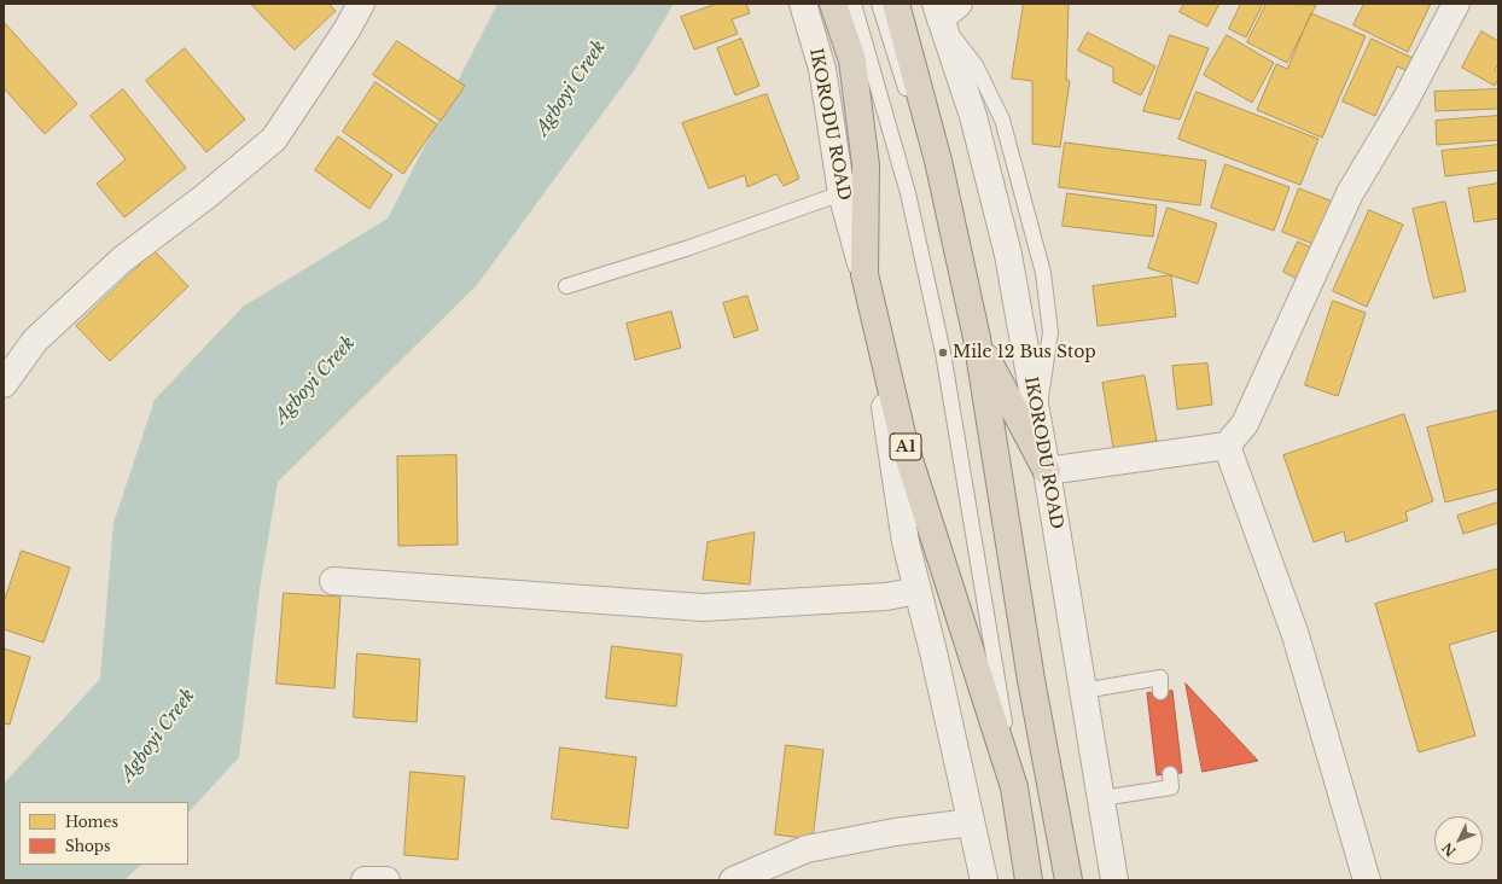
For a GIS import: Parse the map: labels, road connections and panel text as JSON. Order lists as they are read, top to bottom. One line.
{"streets":{"highway":["IKORODU ROAD","A1"]},"water":["Agboyi Creek"],"places":["Mile 12 Bus Stop"],"legend":["Homes","Shops"],"north":"bottom left"}
